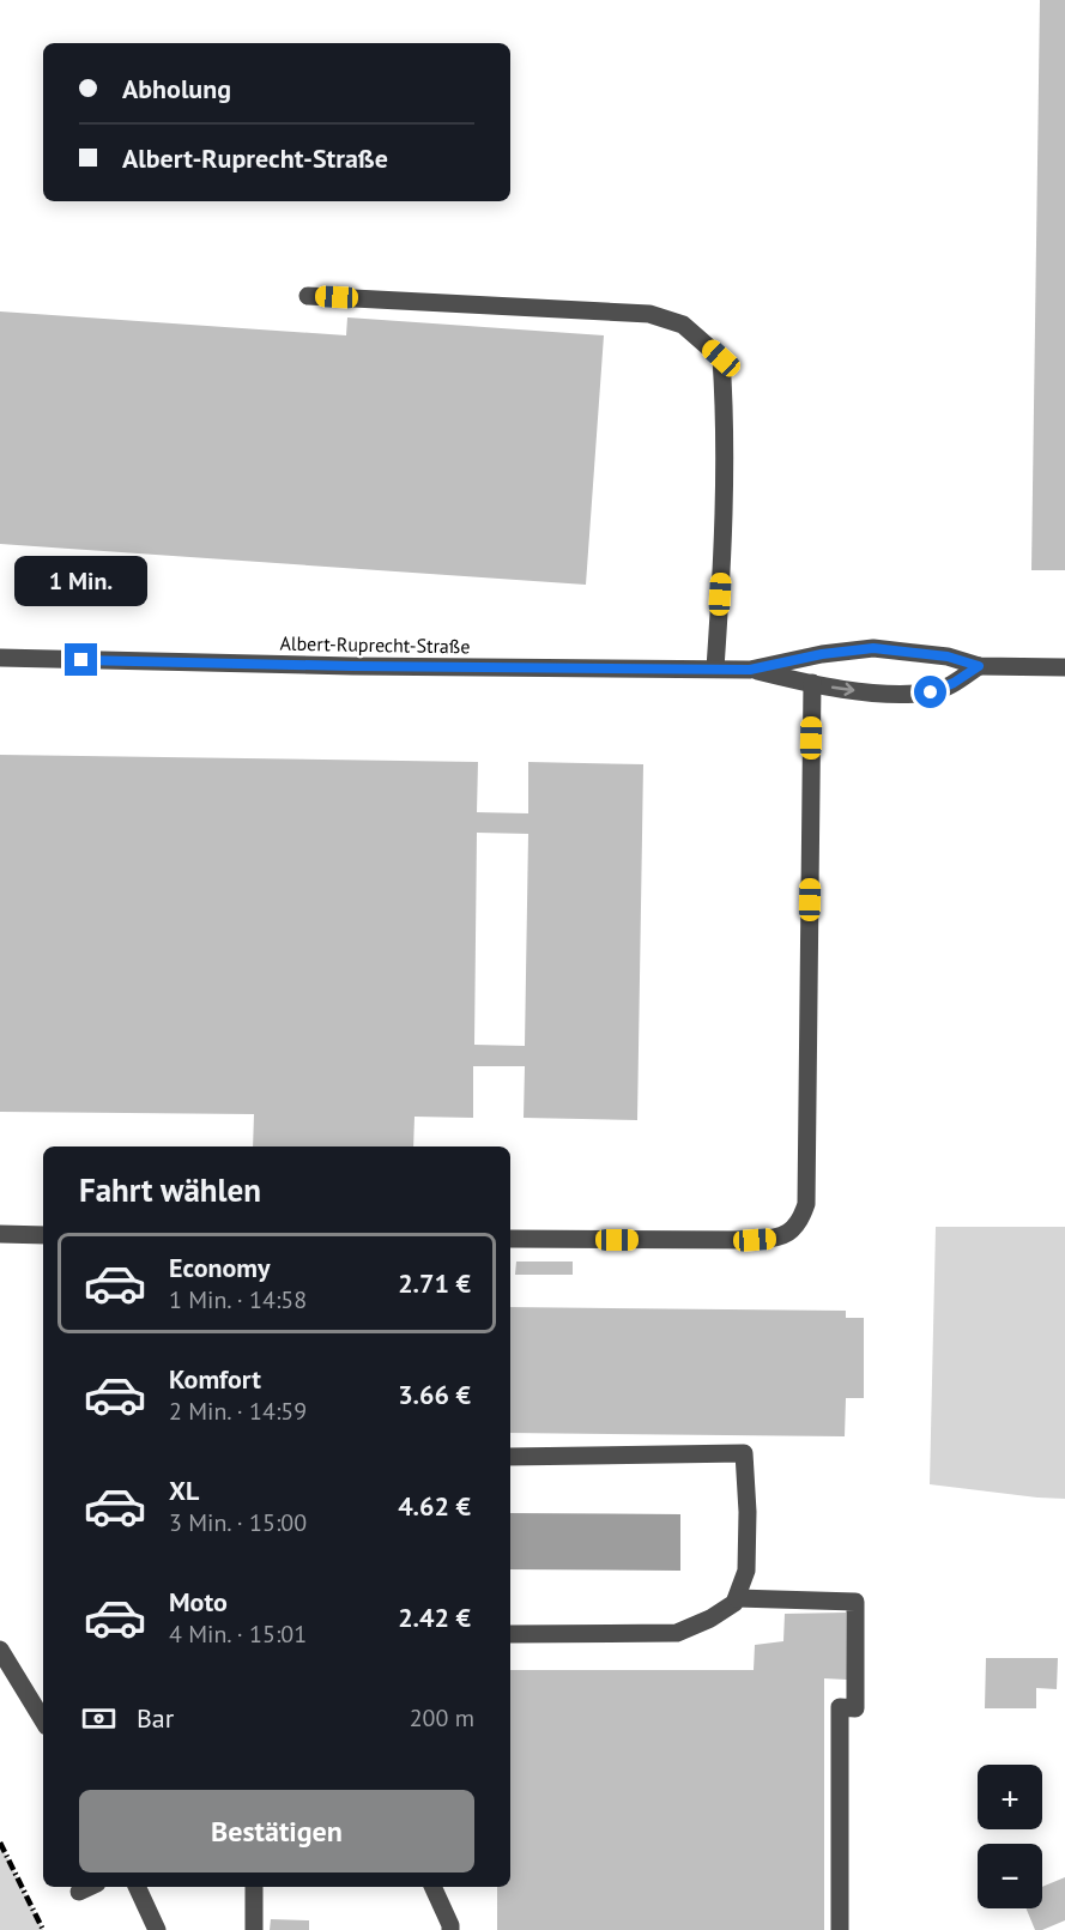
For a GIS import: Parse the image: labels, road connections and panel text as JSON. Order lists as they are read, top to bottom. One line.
{"streets":{"street":["Albert-Ruprecht-Straße"]},"page":{"banner":["Abholung","Albert-Ruprecht-Straße"],"bubble":"1 Min.","heading":"Fahrt wählen","list":[{"name":"Economy","note":"1 Min. · 14:58","value":"2.71 €"},{"name":"Komfort","note":"2 Min. · 14:59","value":"3.66 €"},{"name":"XL","note":"3 Min. · 15:00","value":"4.62 €"},{"name":"Moto","note":"4 Min. · 15:01","value":"2.42 €"}],"pay":["Bar","200 m"],"map_buttons":["+","−"],"buttons":"Bestätigen"}}
